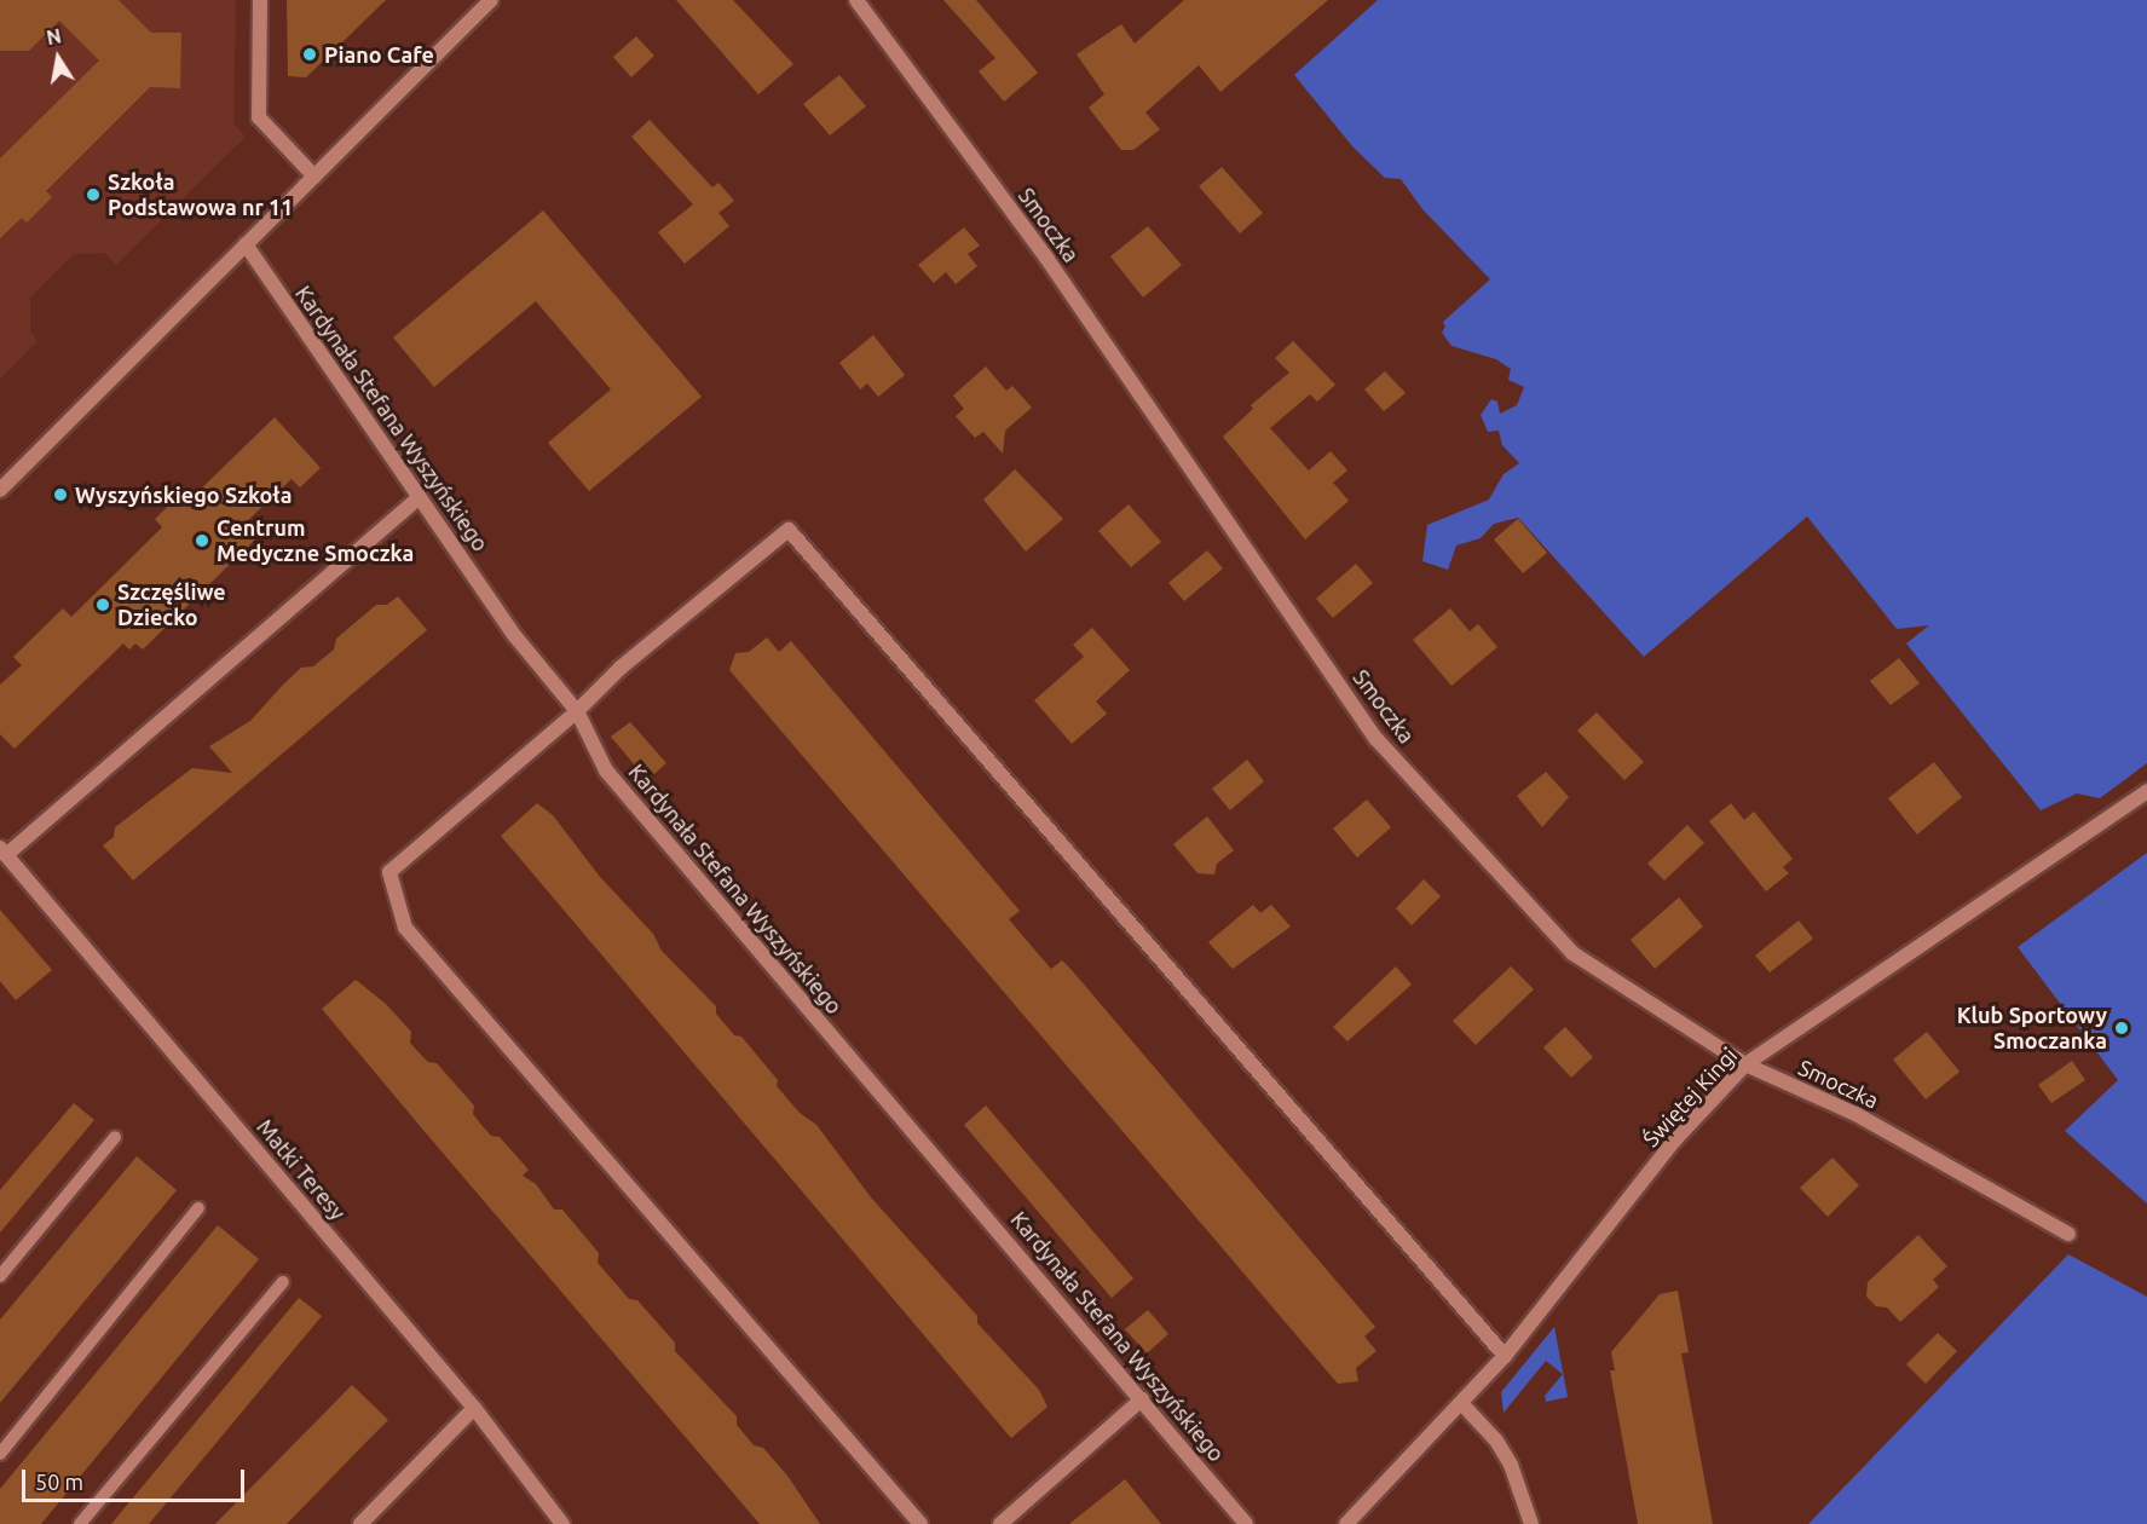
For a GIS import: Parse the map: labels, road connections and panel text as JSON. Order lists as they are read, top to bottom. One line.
{"streets":{"street":["Smoczka","Kardynała Stefana Wyszyńskiego","Świętej Kingi","Matki Teresy"]},"crossings":[["Smoczka","Świętej Kingi"]],"places":["Piano Cafe","Szkoła Podstawowa nr 11","Wyszyńskiego Szkoła","Centrum Medyczne Smoczka","Szczęśliwe Dziecko","Klub Sportowy Smoczanka"],"scale_bar":"50 m","north":"top"}
